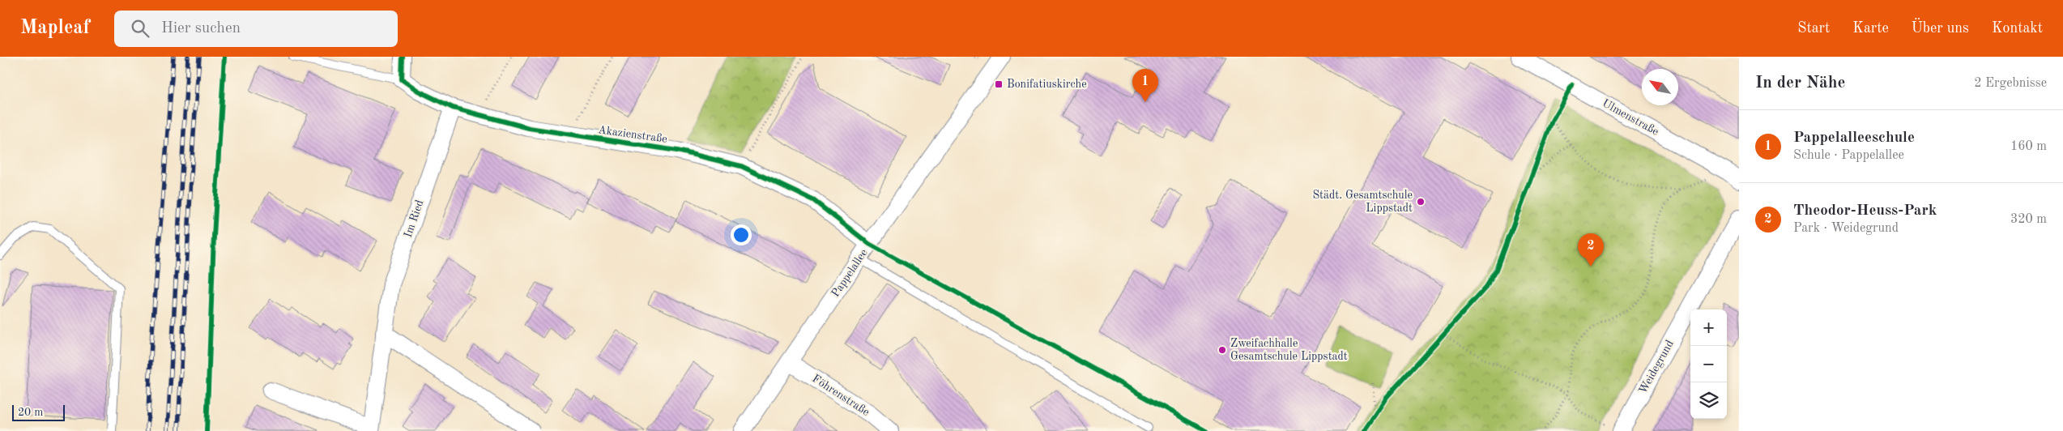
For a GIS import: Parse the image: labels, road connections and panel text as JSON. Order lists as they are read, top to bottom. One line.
{"streets":{"street":["Ulmenstraße","Akazienstraße","Im Ried","Pappelallee","Weidegrund","Föhrenstraße"]},"crossings":[["Akazienstraße","Im Ried"],["Akazienstraße","Pappelallee"],["Pappelallee","Föhrenstraße"]],"places":{"transit":["Bonifatiuskirche"],"other":["Städt. Gesamtschule Lippstadt","Zweifachhalle Gesamtschule Lippstadt"]},"scale_bar":"20 m","north":"top left","page":{"header":"Mapleaf","search":"Hier suchen","nav":["Start","Karte","Über uns","Kontakt"],"heading":["In der Nähe","2 Ergebnisse"],"pins":["1","2"],"list":[{"mark":"1","name":"Pappelalleeschule","note":"Schule · Pappelallee","value":"160 m"},{"mark":"2","name":"Theodor-Heuss-Park","note":"Park · Weidegrund","value":"320 m"}],"map_buttons":["+","−"],"scale":"20 m"}}
